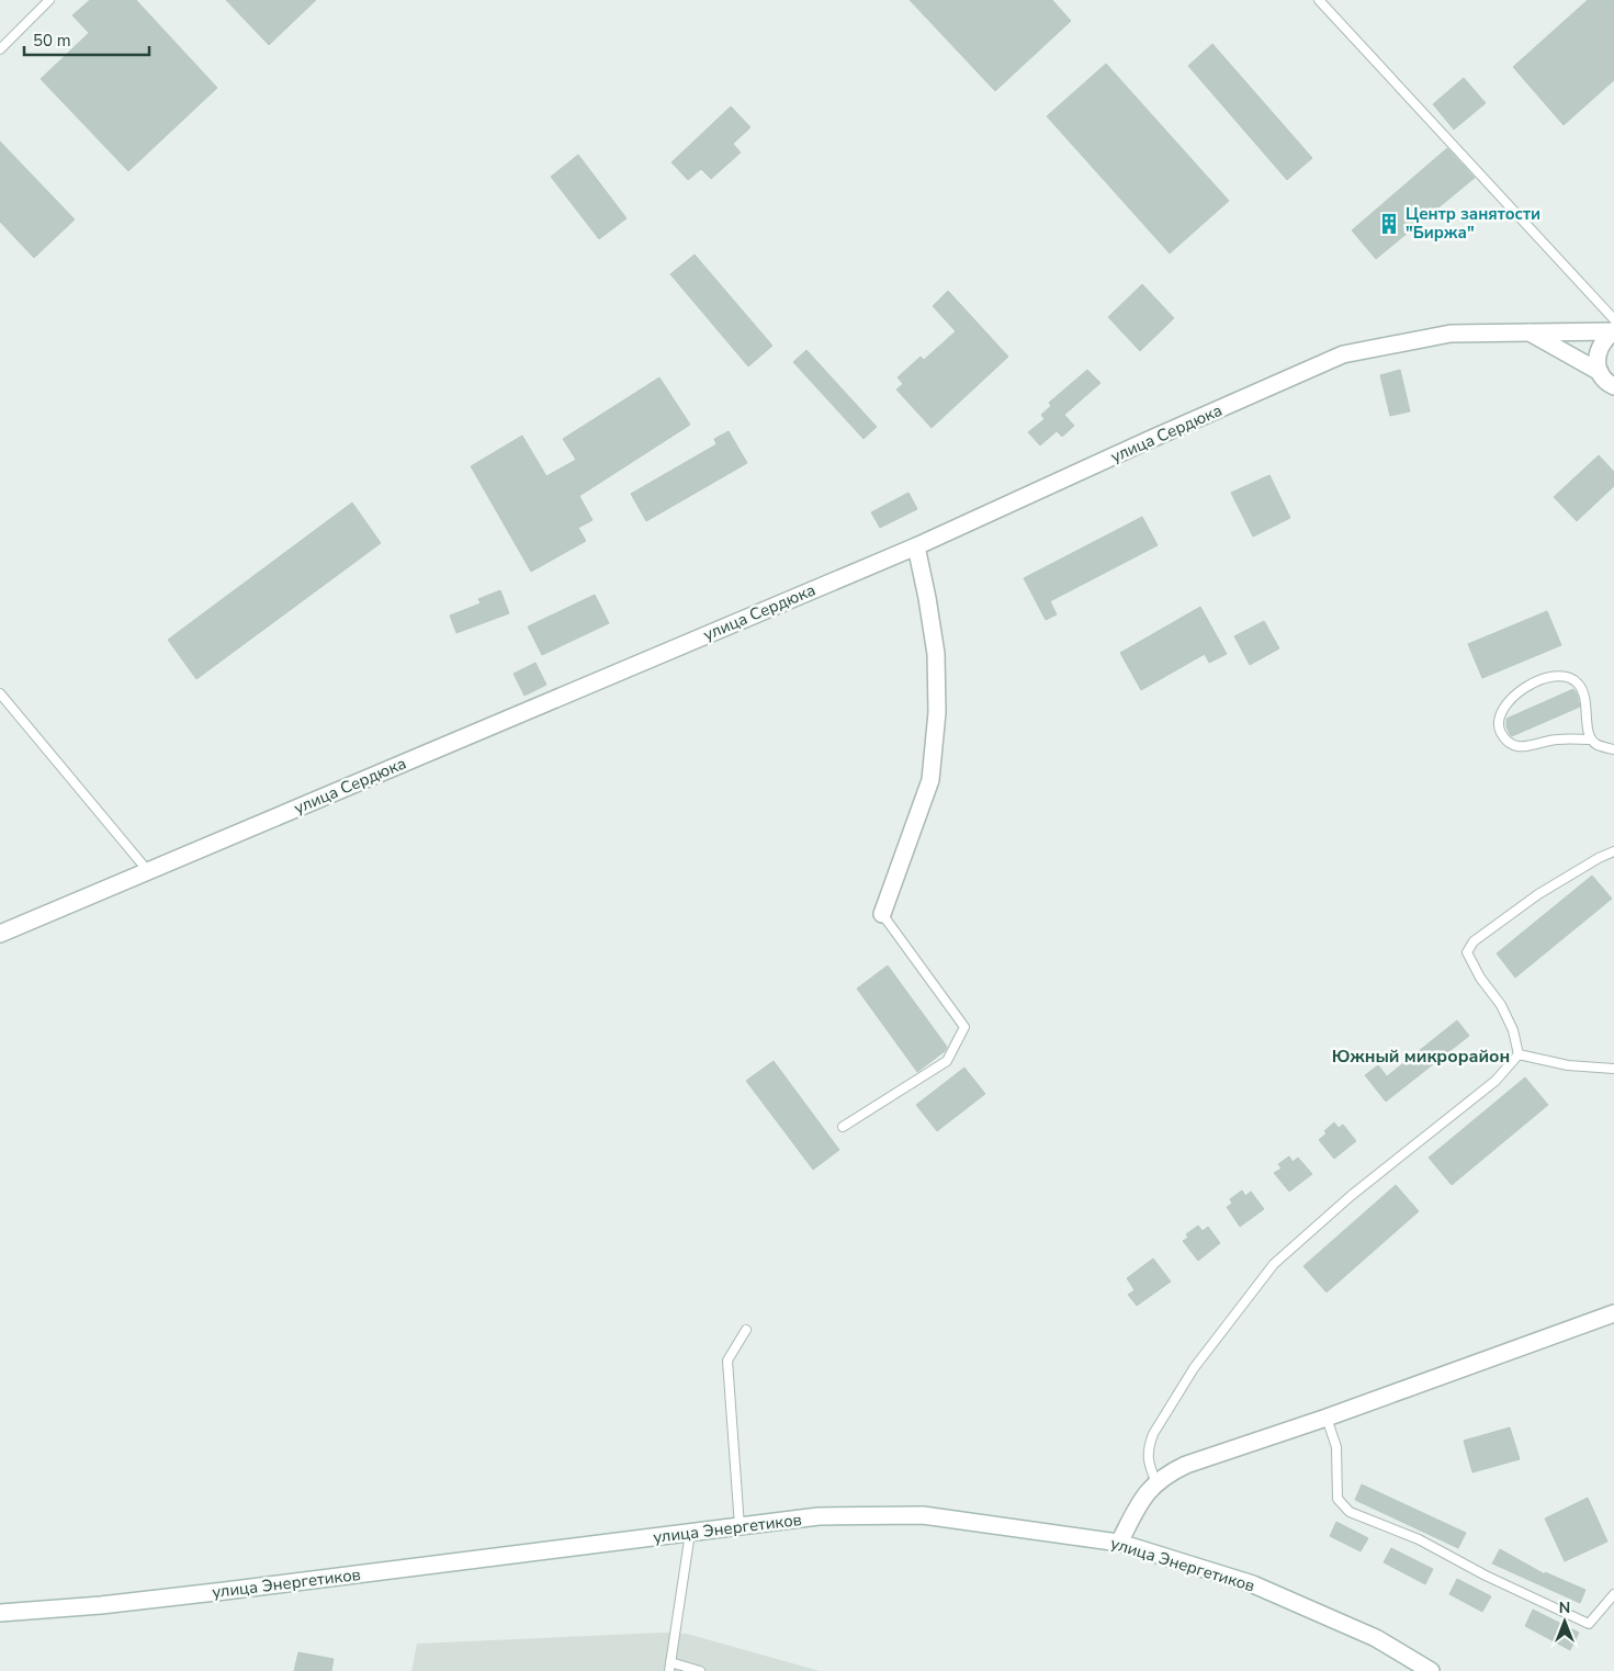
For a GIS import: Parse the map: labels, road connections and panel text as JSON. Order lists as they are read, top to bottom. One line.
{"streets":{"street":["улица Сердюка","улица Энергетиков"]},"districts":["Южный микрорайон"],"places":{"building":["Центр занятости \"Биржа\""]},"scale_bar":"50 m","north":"top"}
